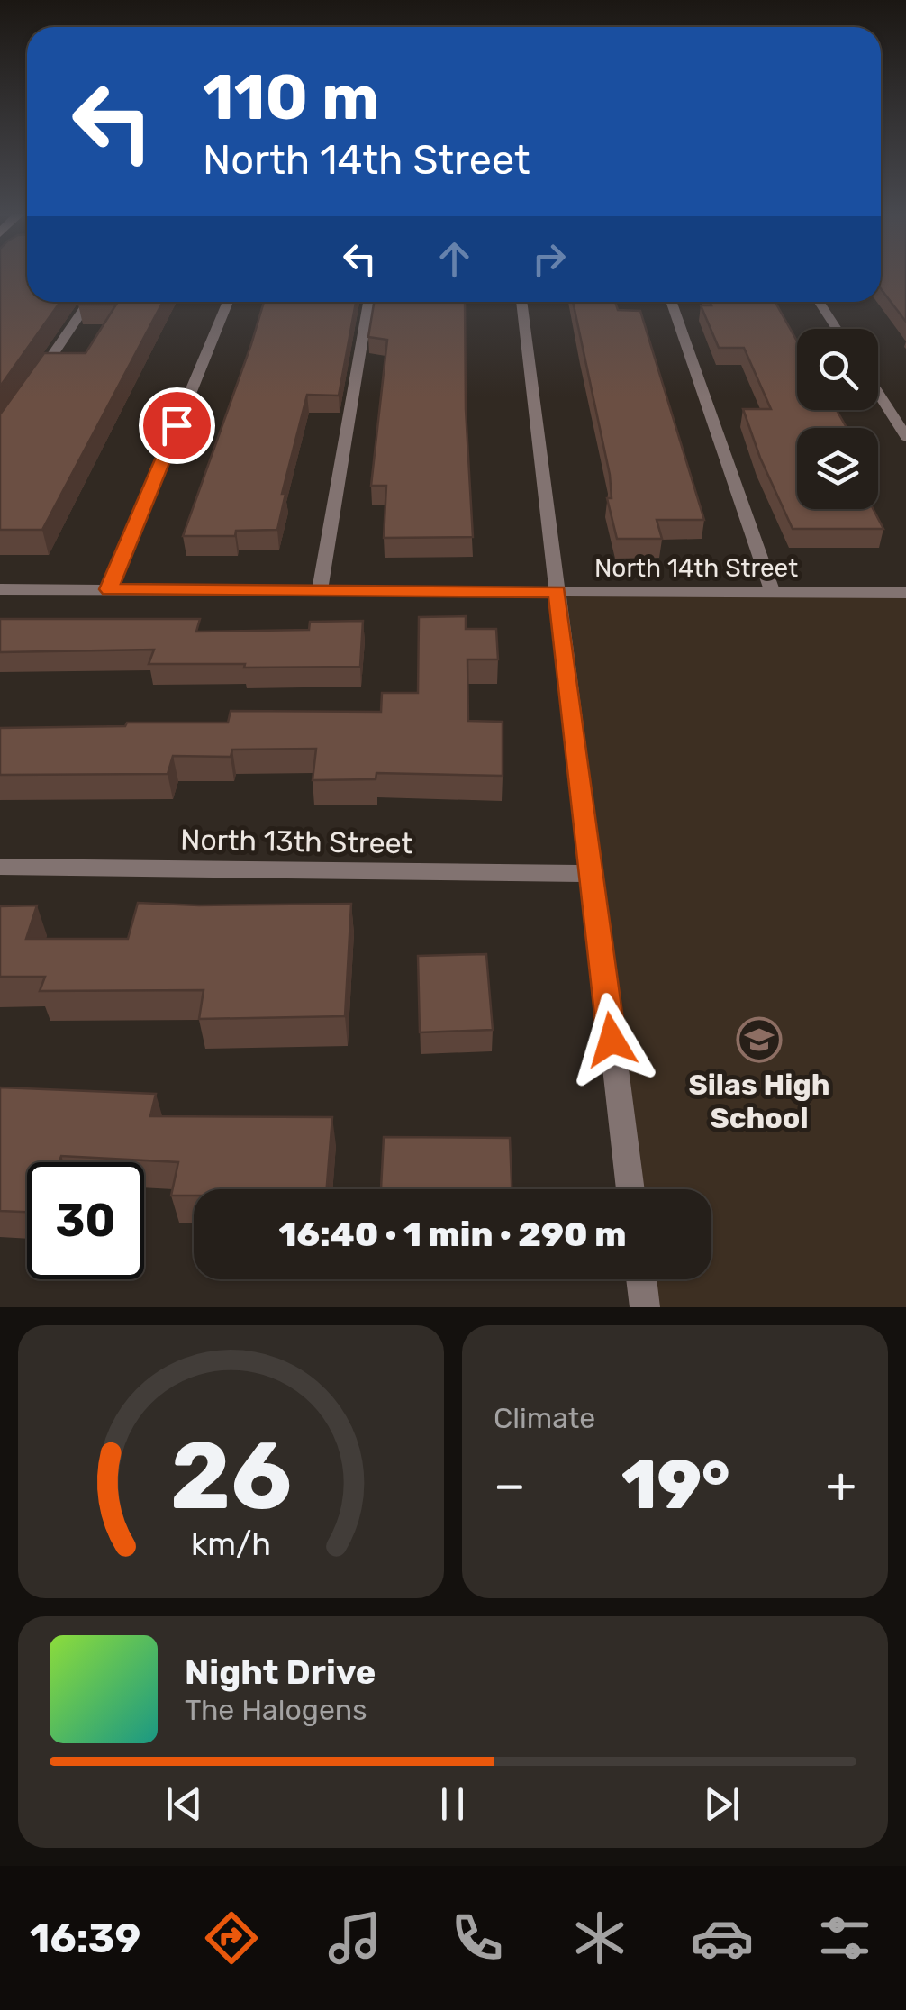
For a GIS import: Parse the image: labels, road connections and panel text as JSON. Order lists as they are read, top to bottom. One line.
{"streets":{"street":["North 14th Street","North 13th Street"]},"places":{"school or university":["Silas High School"]},"page":{"turn":["110 m","North 14th Street"],"limit":"30","trip":"16:40 · 1 min · 290 m","tile":"Climate","heat":["−","19°","+"],"song":["Night Drive","The Halogens"],"tabs":"16:39","gauge":["26","km/h"]}}
